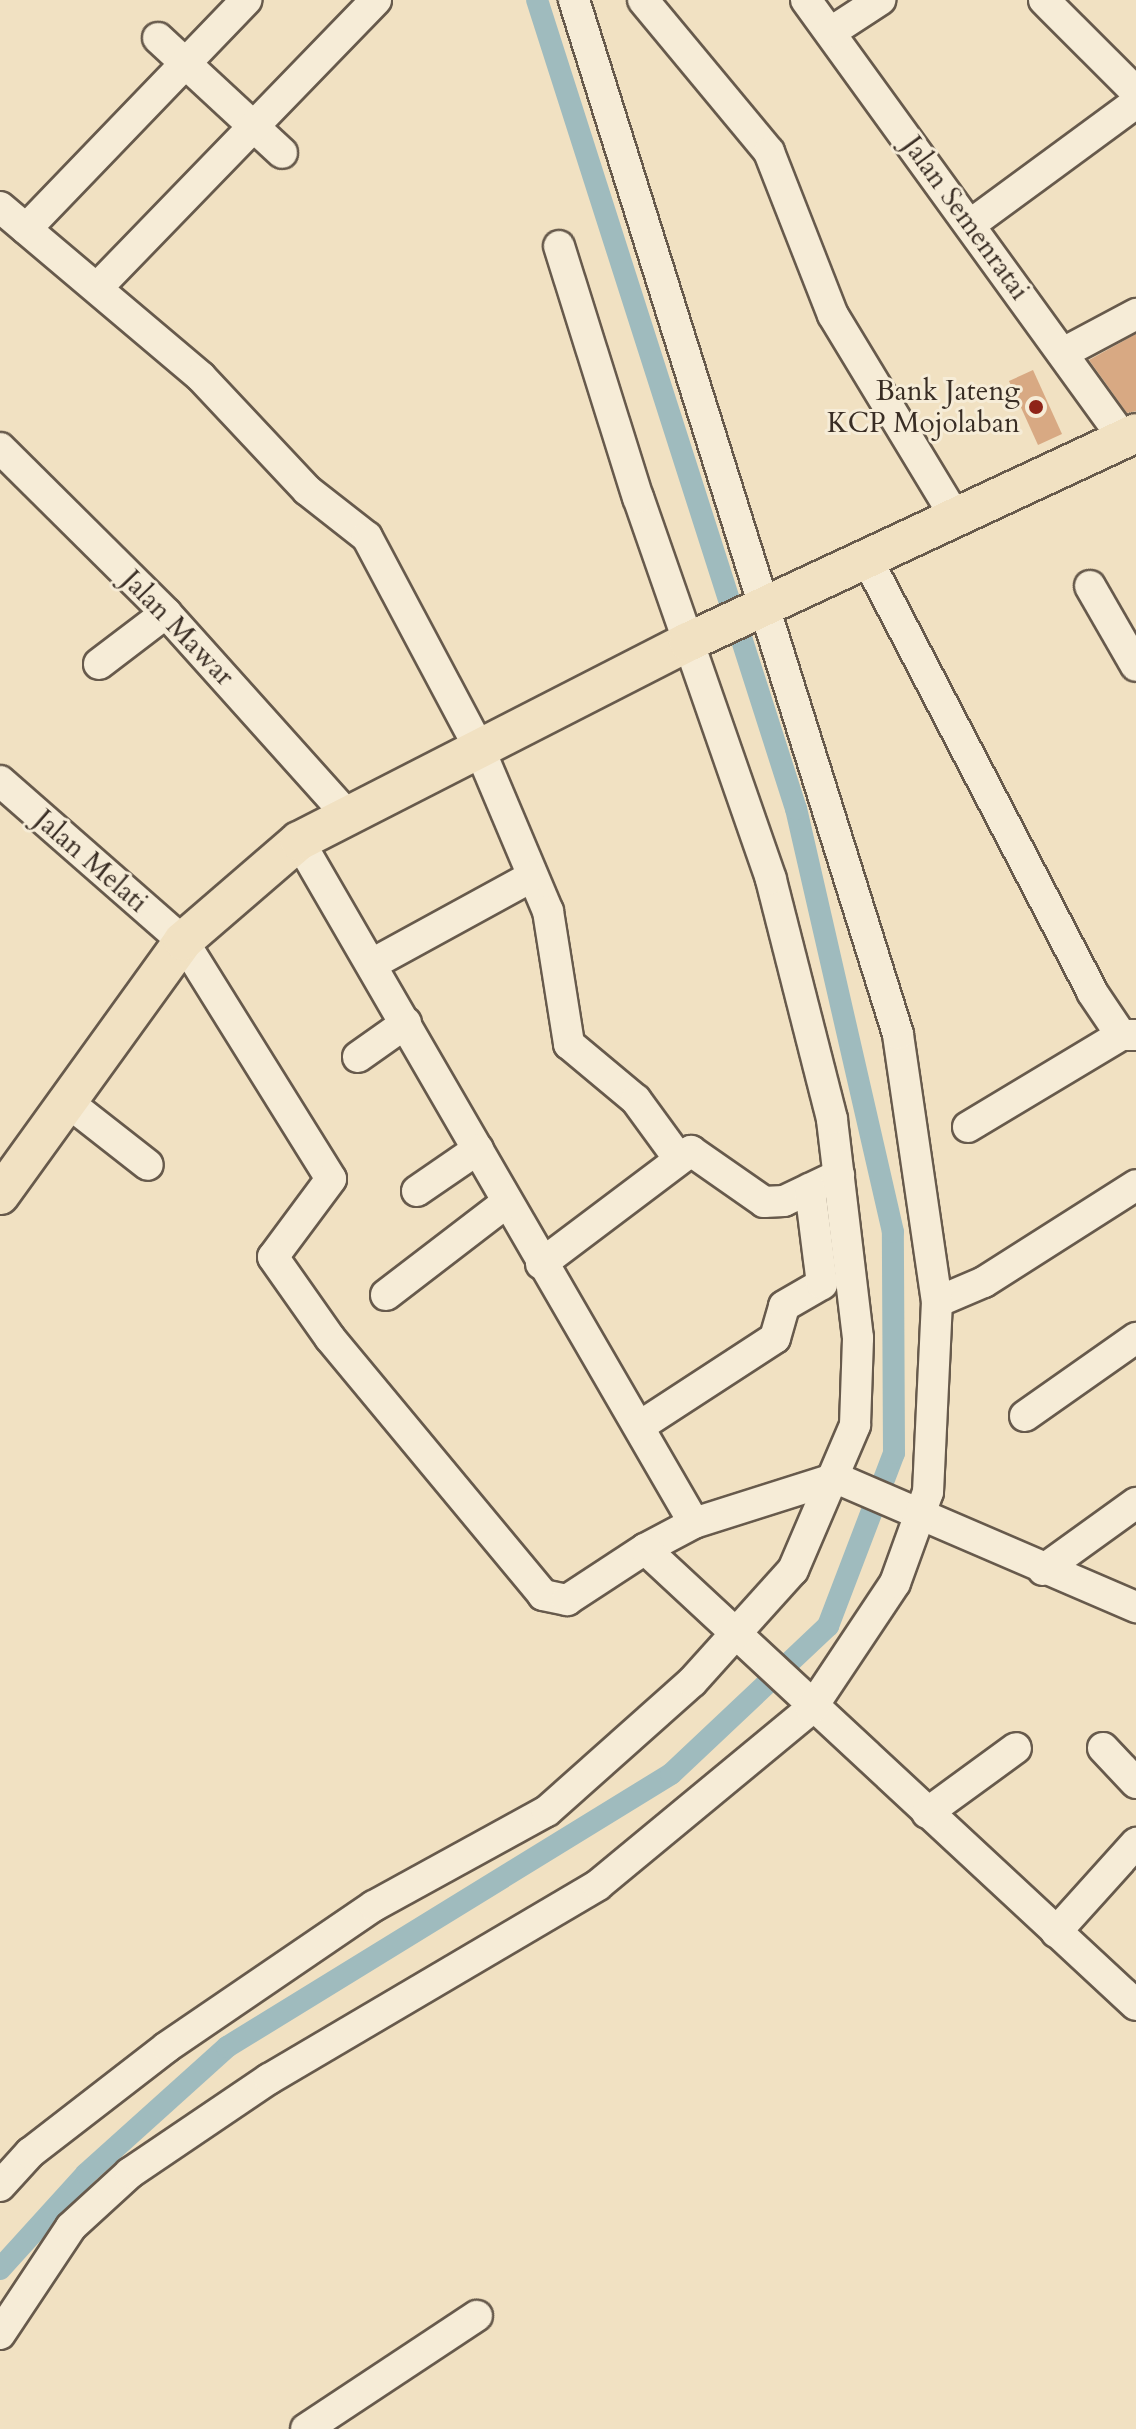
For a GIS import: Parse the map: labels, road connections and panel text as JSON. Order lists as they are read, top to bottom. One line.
{"streets":{"street":["Jalan Semenratai","Jalan Mawar","Jalan Melati"]},"places":["Bank Jateng KCP Mojolaban"]}
